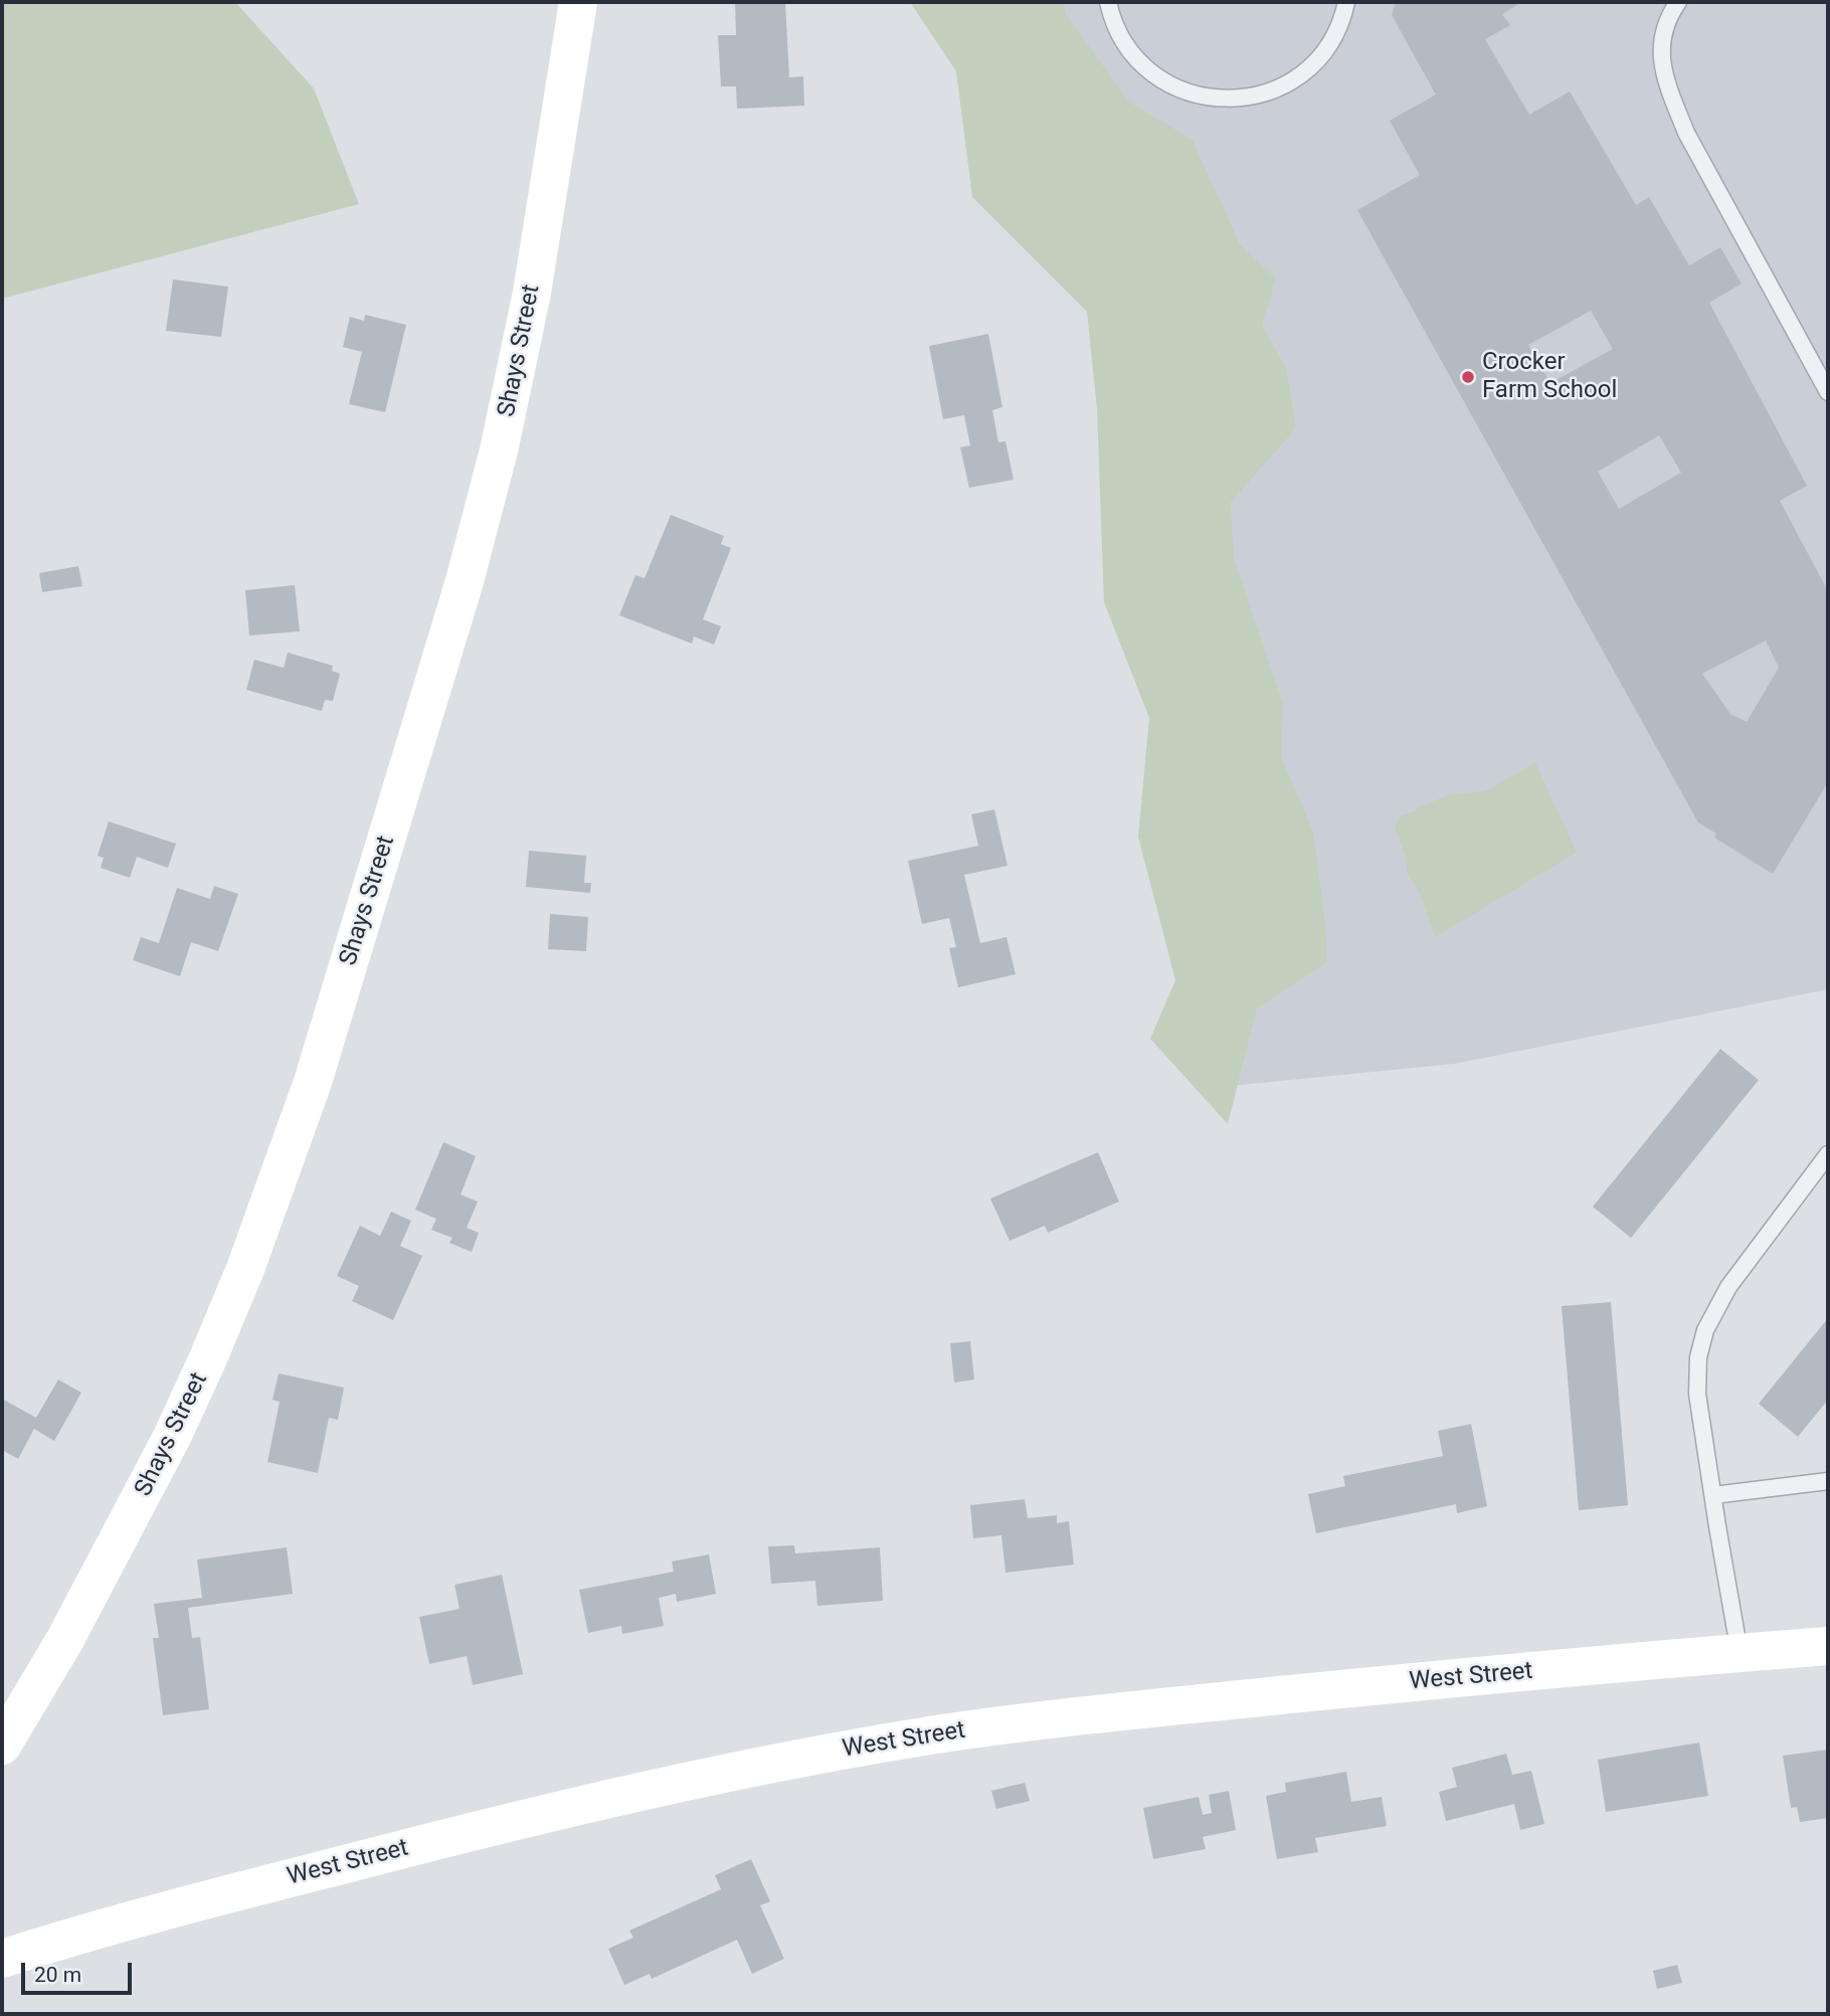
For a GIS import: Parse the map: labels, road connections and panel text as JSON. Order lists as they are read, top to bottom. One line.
{"streets":{"main road":["Shays Street","West Street"]},"places":["Crocker Farm School"],"scale_bar":"20 m"}
